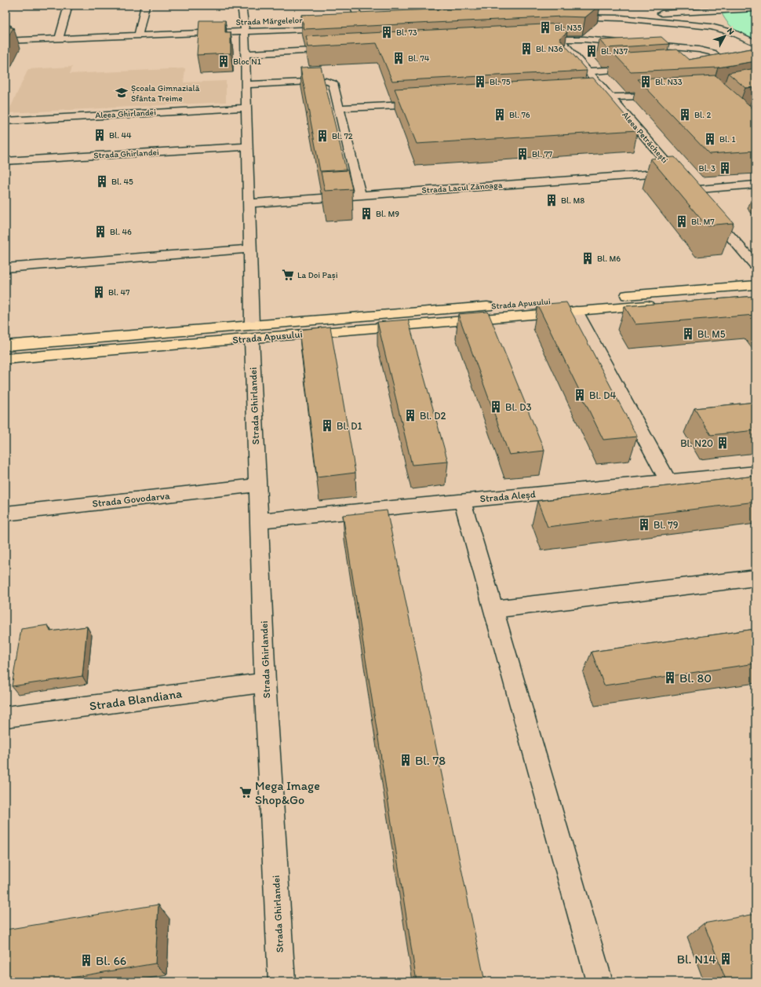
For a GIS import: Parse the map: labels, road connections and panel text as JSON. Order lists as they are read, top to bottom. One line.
{"streets":{"main road":["Strada Apusului"],"street":["Strada Mărgelelor","Aleea Ghirlandei","Aleea Petrăchești","Strada Ghirlandei","Strada Lacul Zănoaga","Strada Aleșd","Strada Govodarva","Strada Blandiana"]},"crossings":[["Strada Mărgelelor","Strada Ghirlandei"],["Aleea Ghirlandei","Strada Ghirlandei"],["Aleea Petrăchești","Strada Lacul Zănoaga"],["Strada Ghirlandei","Strada Lacul Zănoaga"],["Strada Ghirlandei","Strada Apusului"],["Strada Ghirlandei","Strada Aleșd"],["Strada Ghirlandei","Strada Govodarva"],["Strada Ghirlandei","Strada Blandiana"]],"places":{"building":["Bl. N35","Bl. 73","Bl. N36","Bl. N37","Bl. 74","Bloc N1","Bl. 75","Bl. N33","Bl. 76","Bl. 2","Bl. 44","Bl. 72","Bl. 1","Bl. 77","Bl. 3","Bl. 45","Bl. M8","Bl. M9","Bl. M7","Bl. 46","Bl. M6","Bl. 47","Bl. M5","Bl. D4","Bl. D3","Bl. D2","Bl. D1","Bl. N20","Bl. 79","Bl. 80","Bl. 78","Bl. N14","Bl. 66"],"school or university":["Școala Gimnazială Sfânta Treime"],"supermarket":["La Doi Pași","Mega Image Shop&Go"]},"north":"top right"}
